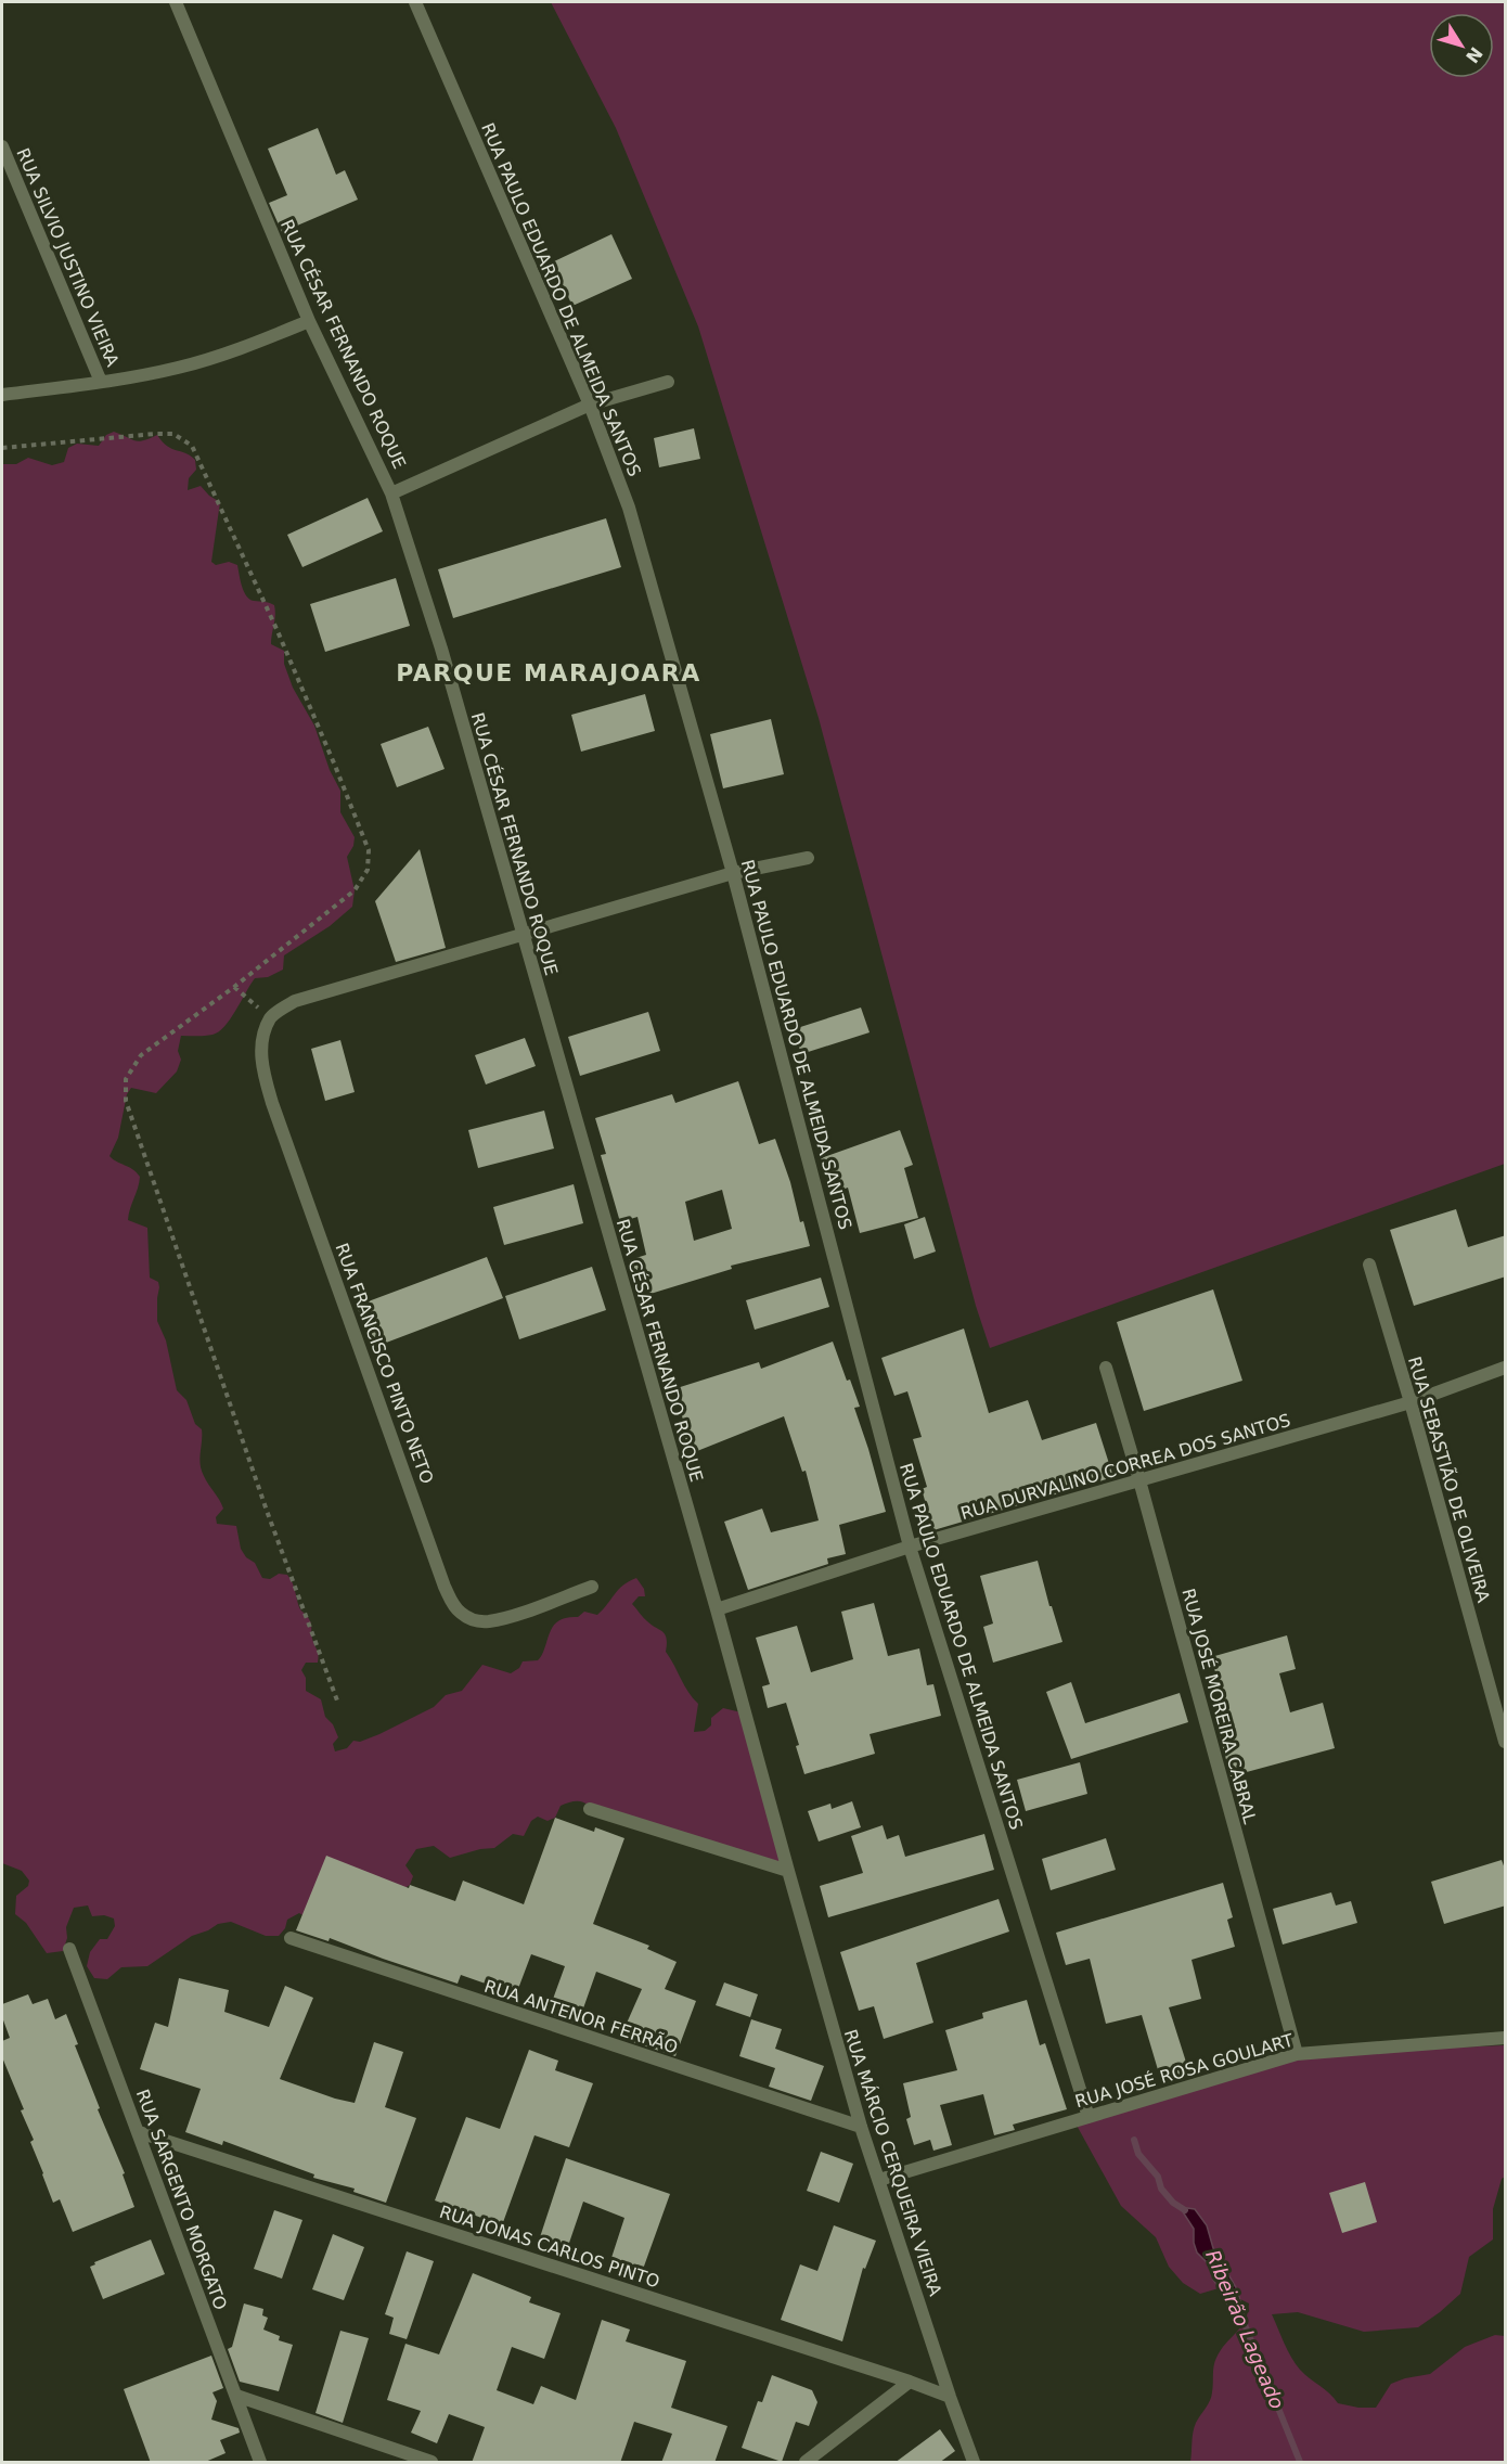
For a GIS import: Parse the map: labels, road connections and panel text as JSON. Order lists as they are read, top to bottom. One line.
{"streets":{"street":["RUA SILVIO JUSTINO VIEIRA","RUA PAULO EDUARDO DE ALMEIDA SANTOS","RUA CÉSAR FERNANDO ROQUE","RUA FRANCISCO PINTO NETO","RUA DURVALINO CORREA DOS SANTOS","RUA SEBASTIÃO DE OLIVEIRA","RUA JOSÉ MOREIRA CABRAL","RUA ANTENOR FERRÃO","RUA JOSÉ ROSA GOULART","RUA MÁRCIO CERQUEIRA VIEIRA","RUA SARGENTO MORGATO","RUA JONAS CARLOS PINTO"]},"crossings":[["RUA PAULO EDUARDO DE ALMEIDA SANTOS","RUA DURVALINO CORREA DOS SANTOS"],["RUA PAULO EDUARDO DE ALMEIDA SANTOS","RUA JOSÉ ROSA GOULART"],["RUA CÉSAR FERNANDO ROQUE","RUA DURVALINO CORREA DOS SANTOS"],["RUA CÉSAR FERNANDO ROQUE","RUA MÁRCIO CERQUEIRA VIEIRA"],["RUA DURVALINO CORREA DOS SANTOS","RUA SEBASTIÃO DE OLIVEIRA"],["RUA DURVALINO CORREA DOS SANTOS","RUA JOSÉ MOREIRA CABRAL"],["RUA DURVALINO CORREA DOS SANTOS","RUA MÁRCIO CERQUEIRA VIEIRA"],["RUA JOSÉ MOREIRA CABRAL","RUA JOSÉ ROSA GOULART"],["RUA ANTENOR FERRÃO","RUA MÁRCIO CERQUEIRA VIEIRA"],["RUA JOSÉ ROSA GOULART","RUA MÁRCIO CERQUEIRA VIEIRA"],["RUA MÁRCIO CERQUEIRA VIEIRA","RUA JONAS CARLOS PINTO"],["RUA SARGENTO MORGATO","RUA JONAS CARLOS PINTO"]],"districts":["PARQUE MARAJOARA"],"water":["Ribeirão Lageado"],"north":"bottom right"}
